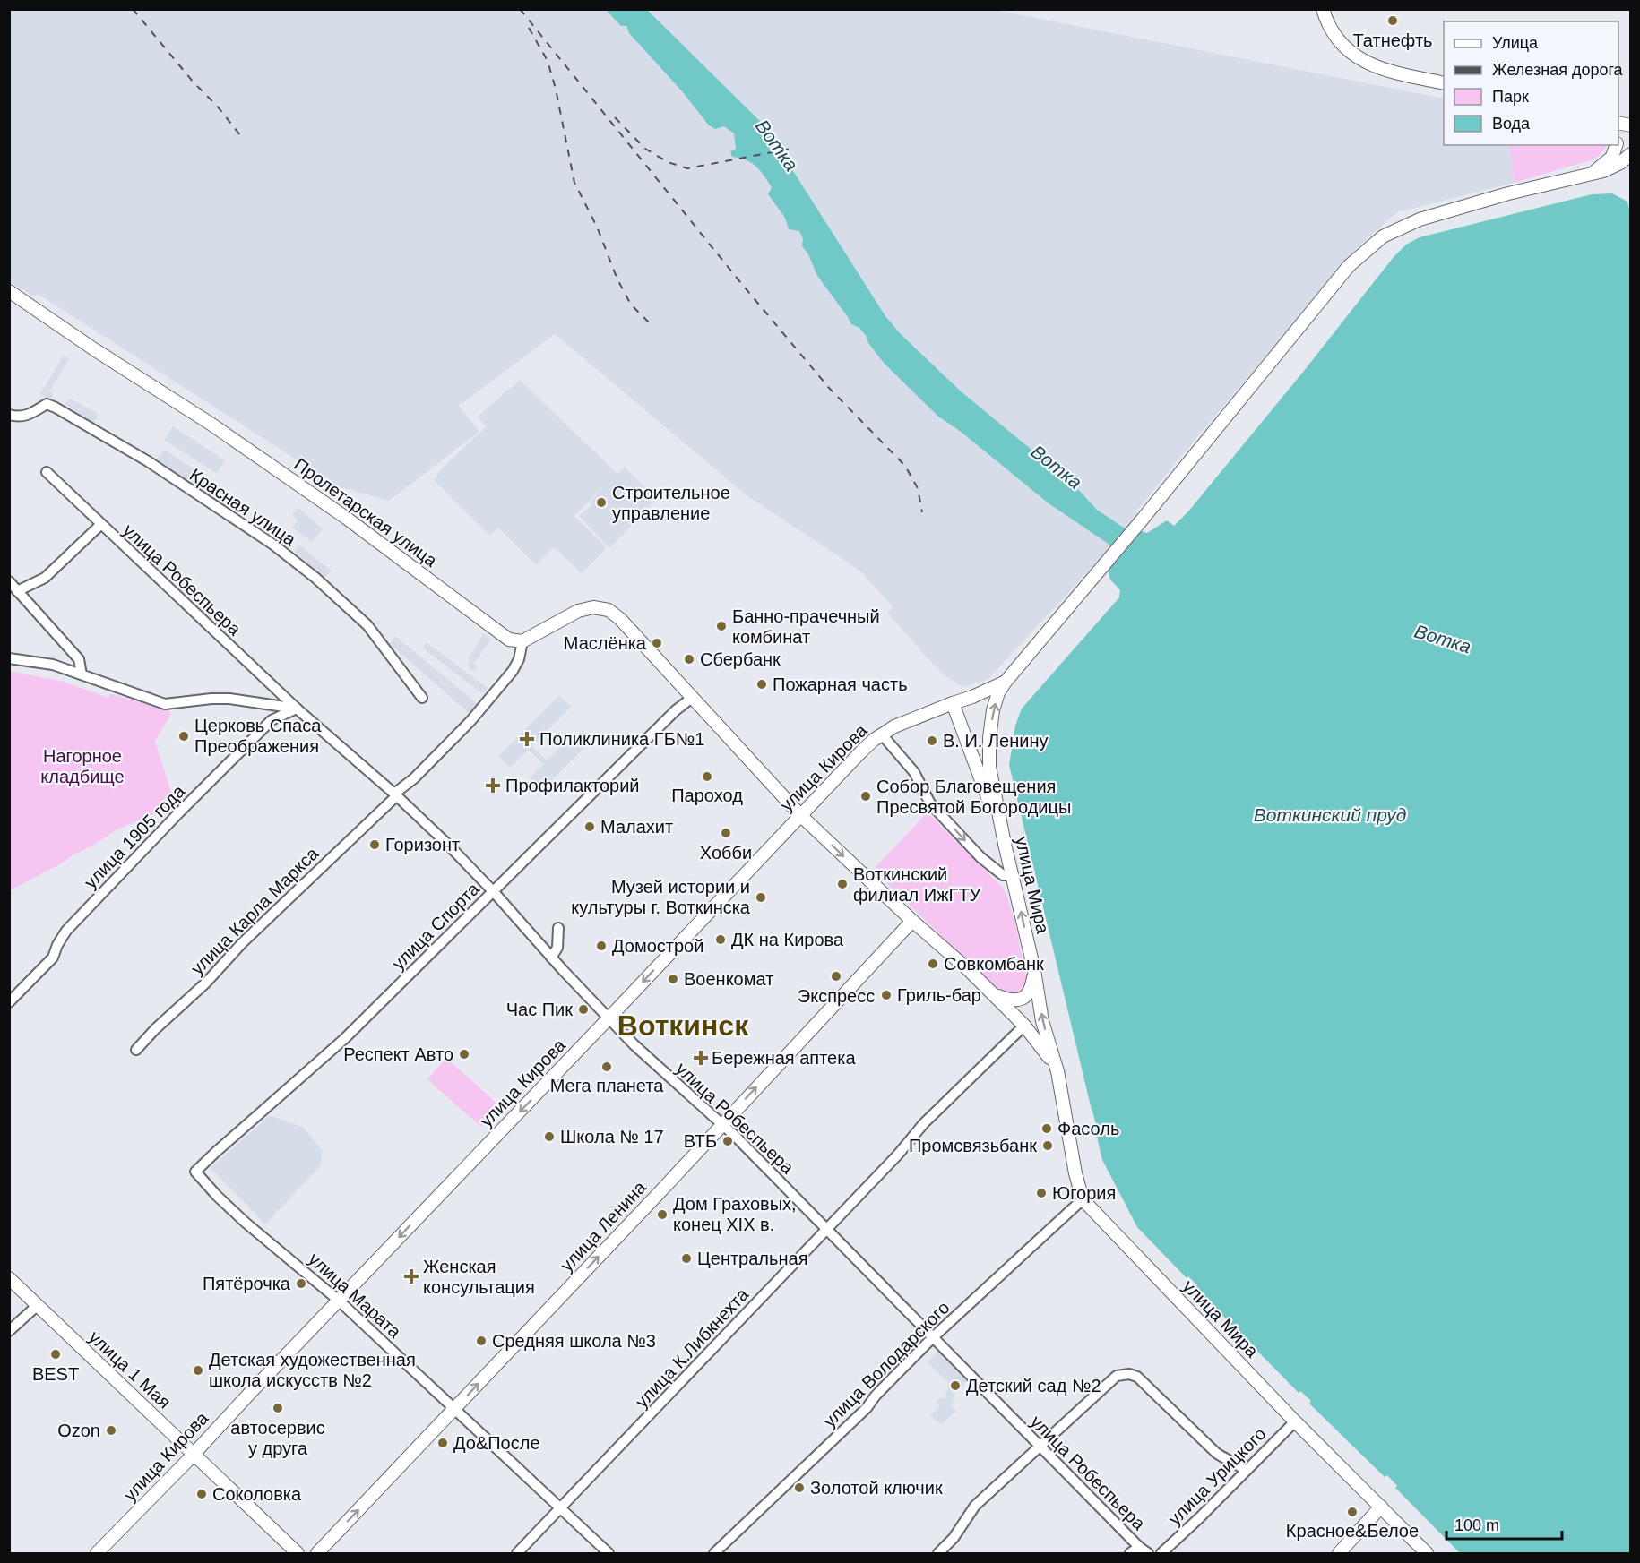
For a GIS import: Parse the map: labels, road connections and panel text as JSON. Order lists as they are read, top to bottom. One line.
{"streets":{"main road":["Пролетарская улица","улица Кирова","улица Мира","улица Ленина","улица 1 Мая"],"street":["Красная улица","улица Робеспьера","улица 1905 года","улица Карла Маркса","улица Спорта","улица Марата","улица К.Либкнехта","улица Володарского","улица Урицкого"]},"crossings":[["Пролетарская улица","улица Карла Маркса"],["улица Робеспьера","улица Кирова"],["улица Робеспьера","улица 1905 года"],["улица Робеспьера","улица Карла Маркса"],["улица Робеспьера","улица Спорта"],["улица Робеспьера","улица Ленина"],["улица Робеспьера","улица К.Либкнехта"],["улица Робеспьера","улица Володарского"],["улица Кирова","улица Мира"],["улица Кирова","улица Марата"],["улица Кирова","улица 1 Мая"],["улица Мира","улица Спорта"],["улица Мира","улица Ленина"],["улица Мира","улица К.Либкнехта"],["улица Мира","улица Володарского"],["улица Мира","улица Урицкого"],["улица Спорта","улица Марата"],["улица Ленина","улица Марата"],["улица Марата","улица К.Либкнехта"]],"one_way":["улица Кирова","улица Ленина"],"districts":["Воткинск"],"water":["Вотка","Воткинский пруд"],"parks":["Нагорное кладбище"],"places":{"other":["Татнефть","Строительное управление","Банно-прачечный комбинат","Маслёнка","Сбербанк","Пожарная часть","Церковь Спаса Преображения","В. И. Ленину","Пароход","Собор Благовещения Пресвятой Богородицы","Малахит","Хобби","Горизонт","Воткинский филиал ИжГТУ","Музей истории и культуры г. Воткинска","ДК на Кирова","Домострой","Совкомбанк","Экспресс","Военкомат","Гриль-бар","Час Пик","Респект Авто","Мега планета","Фасоль","Школа № 17","ВТБ","Промсвязьбанк","Югория","Дом Граховых, конец XIX в.","Центральная","Пятёрочка","Средняя школа №3","BEST","Детская художественная школа искусств №2","Детский сад №2","автосервис у друга","Ozon","До&После","Золотой ключик","Соколовка","Красное&Белое"],"health":["Поликлиника ГБ№1","Профилакторий","Бережная аптека","Женская консультация"]},"legend":["Улица","Железная дорога","Парк","Вода"],"scale_bar":"100 m"}
